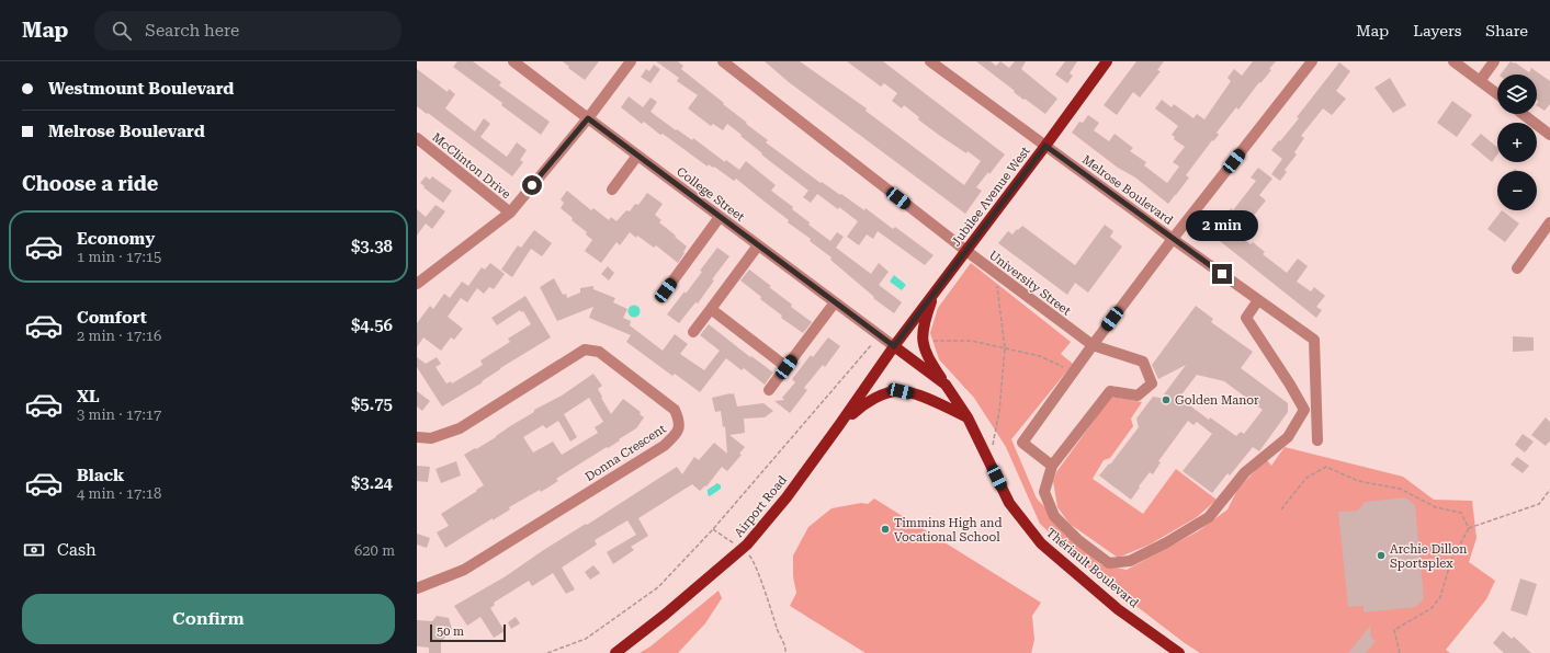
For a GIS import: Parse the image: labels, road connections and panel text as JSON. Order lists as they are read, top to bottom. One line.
{"streets":{"main road":["Jubilee Avenue West","Airport Road","Thériault Boulevard"],"street":["McClinton Drive","Melrose Boulevard","College Street","University Street","Donna Crescent"]},"crossings":[["Melrose Boulevard","Jubilee Avenue West"],["College Street","Jubilee Avenue West"],["College Street","Airport Road"],["College Street","Thériault Boulevard"],["Jubilee Avenue West","University Street"],["Jubilee Avenue West","Airport Road"],["Jubilee Avenue West","Thériault Boulevard"],["Airport Road","Thériault Boulevard"]],"places":["Golden Manor","Timmins High and Vocational School","Archie Dillon Sportsplex"],"scale_bar":"50 m","page":{"header":"Map","search":"Search here","nav":["Map","Layers","Share"],"banner":["Westmount Boulevard","Melrose Boulevard"],"map_buttons":["+","−"],"heading":"Choose a ride","list":[{"name":"Economy","note":"1 min · 17:15","value":"$3.38"},{"name":"Comfort","note":"2 min · 17:16","value":"$4.56"},{"name":"XL","note":"3 min · 17:17","value":"$5.75"},{"name":"Black","note":"4 min · 17:18","value":"$3.24"}],"bubble":"2 min","pay":["Cash","620 m"],"buttons":"Confirm","scale":"50 m"}}
